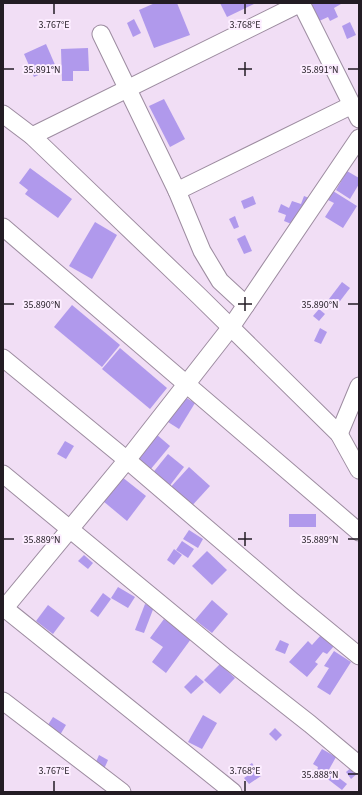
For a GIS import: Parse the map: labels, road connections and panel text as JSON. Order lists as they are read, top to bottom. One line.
{"coordinates":["3.767°E","3.768°E","35.891°N","35.890°N","35.889°N","35.888°N"]}
